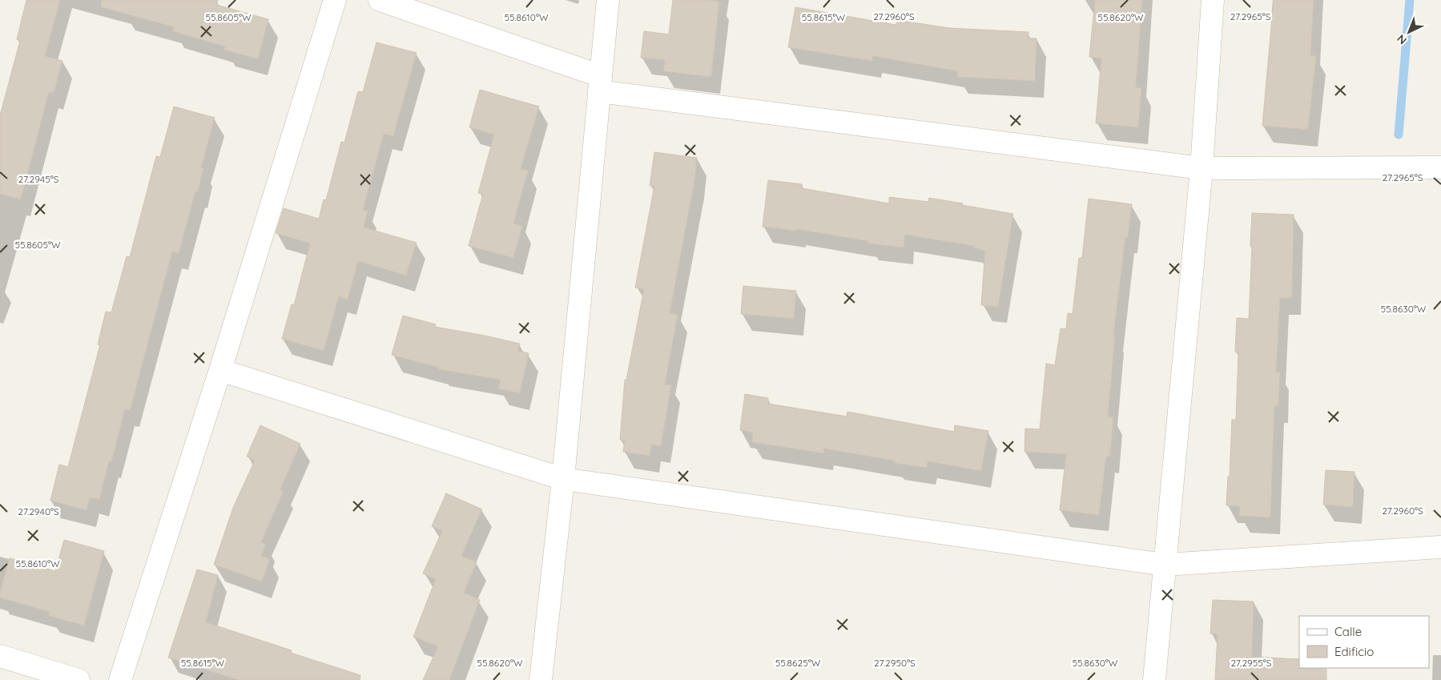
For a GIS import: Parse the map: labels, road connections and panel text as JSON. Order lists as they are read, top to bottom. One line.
{"legend":["Calle","Edificio"],"north":"bottom left","coordinates":["27.2960°S","27.2965°S","55.8605°W","55.8610°W","55.8615°W","55.8620°W","27.2945°S","55.8630°W","27.2940°S","55.8625°W","27.2950°S","27.2955°S"]}
